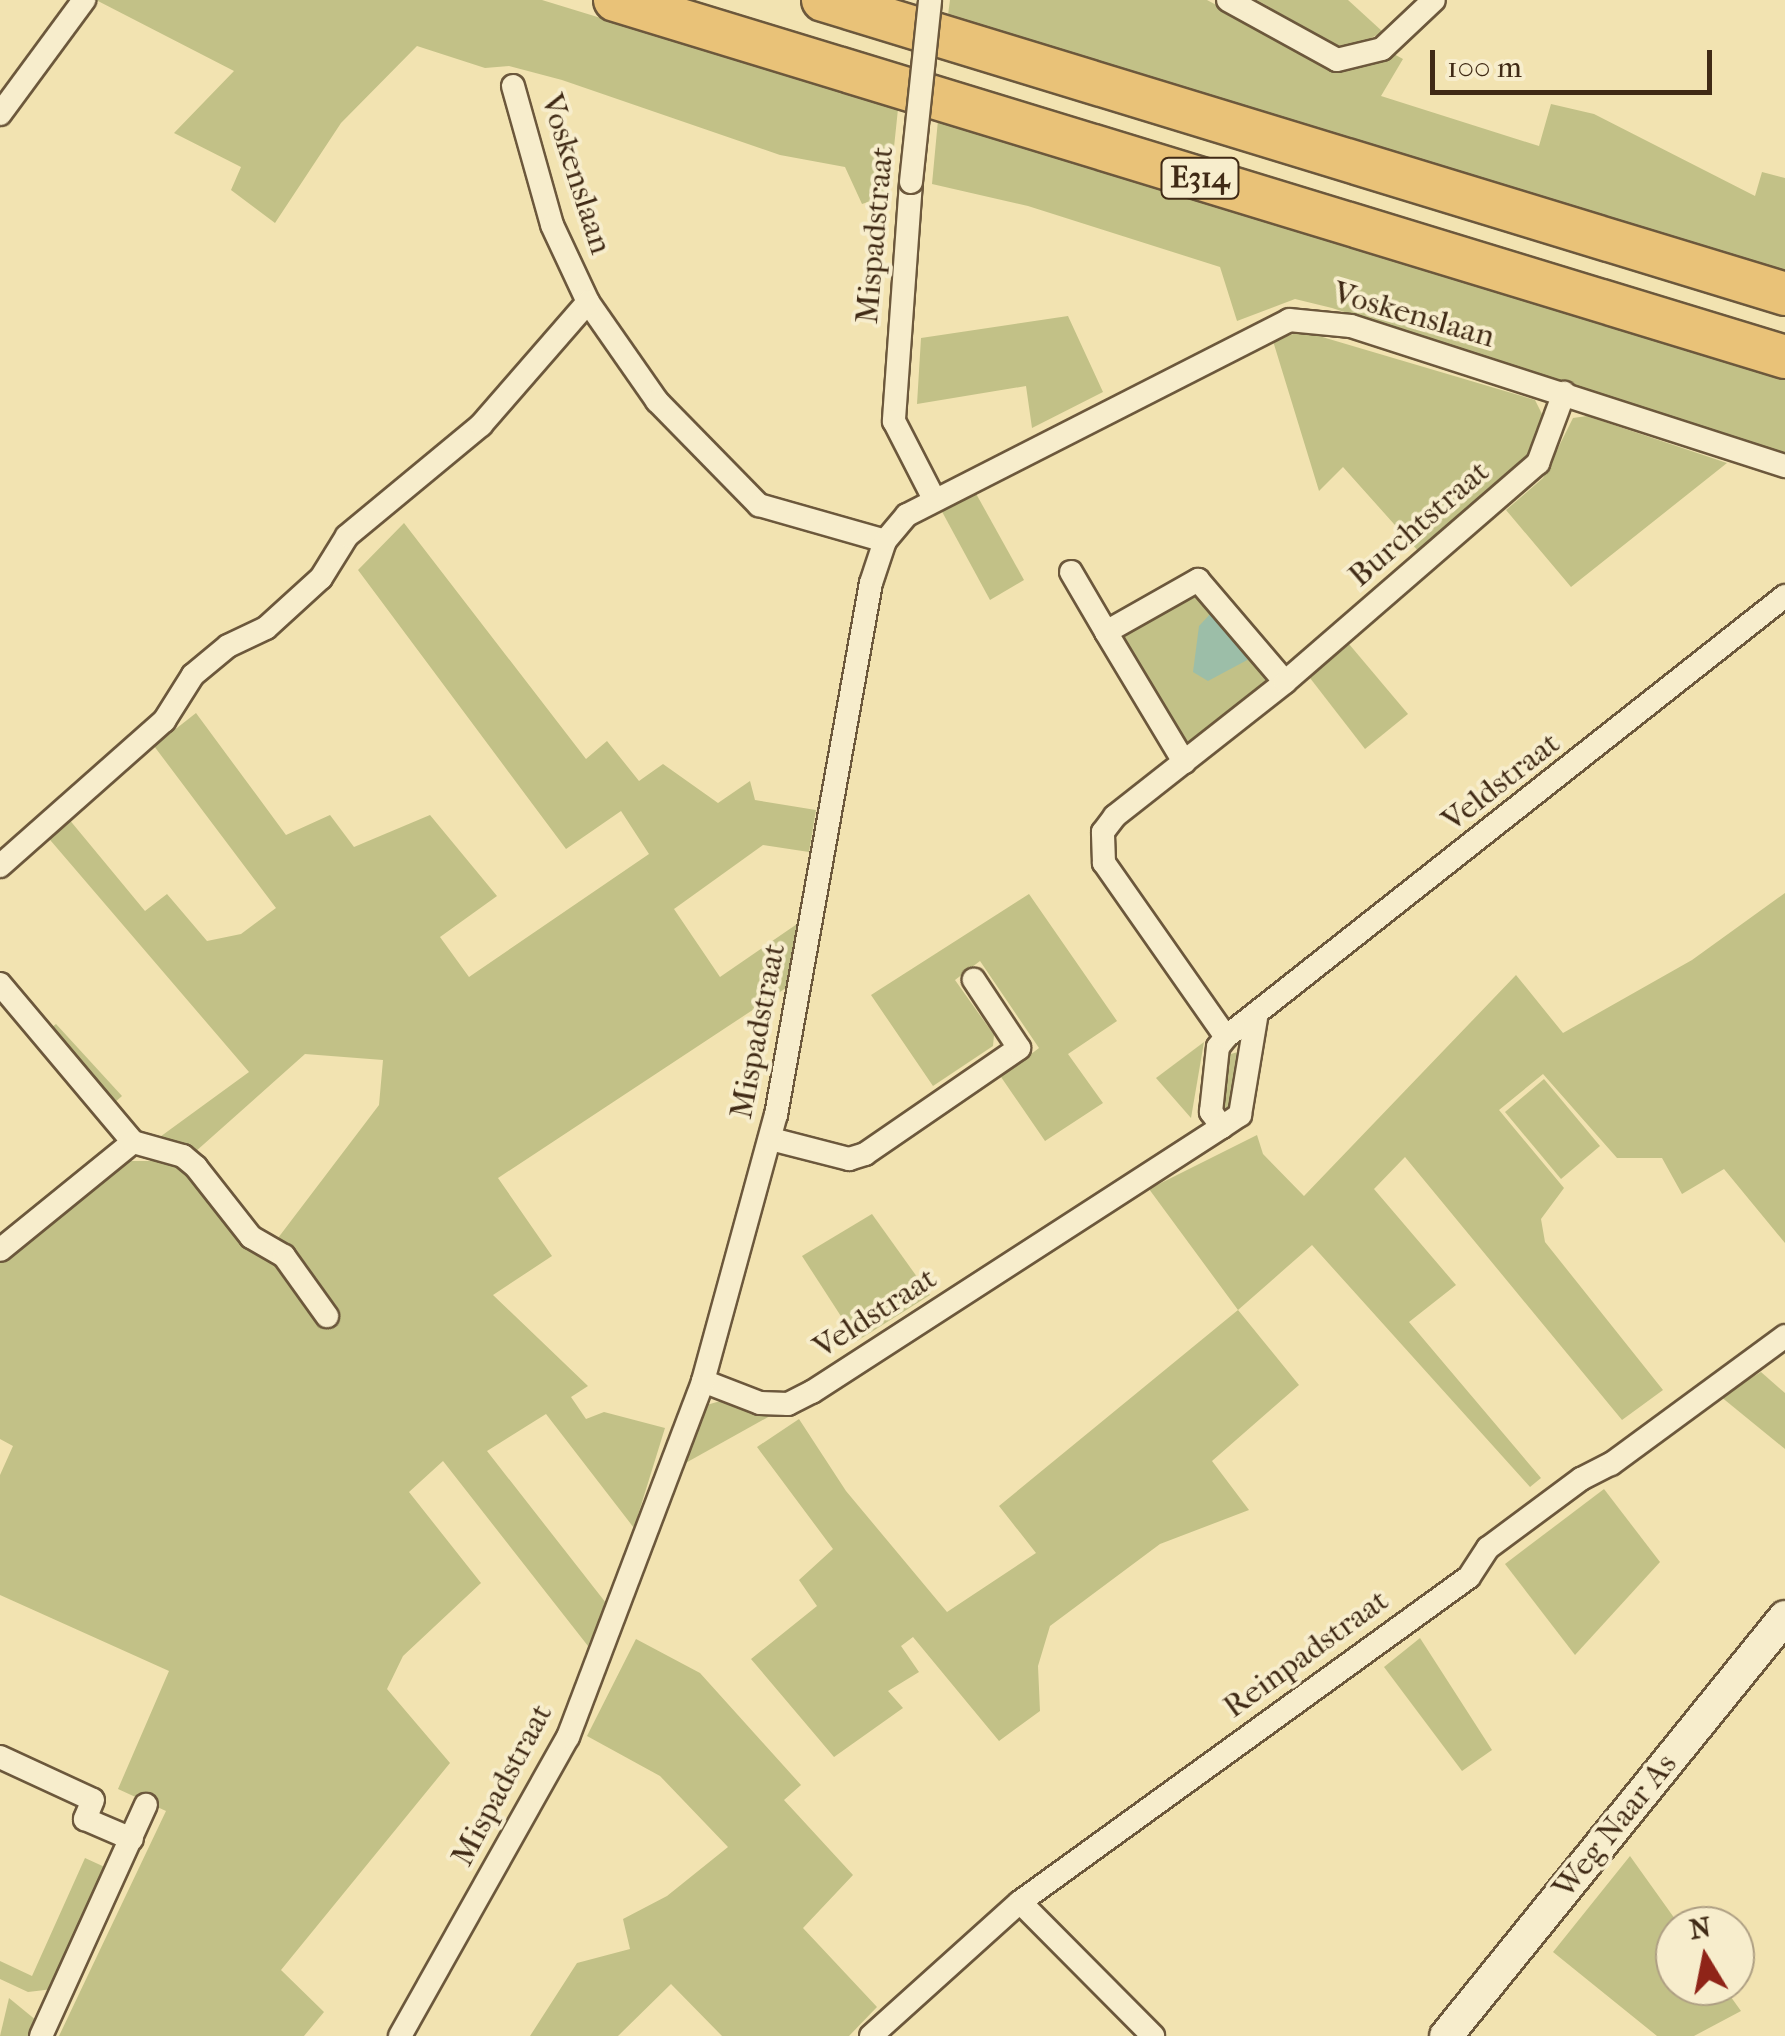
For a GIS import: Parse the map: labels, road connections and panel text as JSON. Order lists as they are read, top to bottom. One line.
{"streets":{"highway":["E314"],"main road":["Weg Naar As"],"street":["Voskenslaan","Mispadstraat","Burchtstraat","Veldstraat","Reinpadstraat"]},"crossings":[["Voskenslaan","Mispadstraat"],["Voskenslaan","Burchtstraat"],["Mispadstraat","Veldstraat"],["Burchtstraat","Veldstraat"]],"scale_bar":"100 m","north":"top"}
